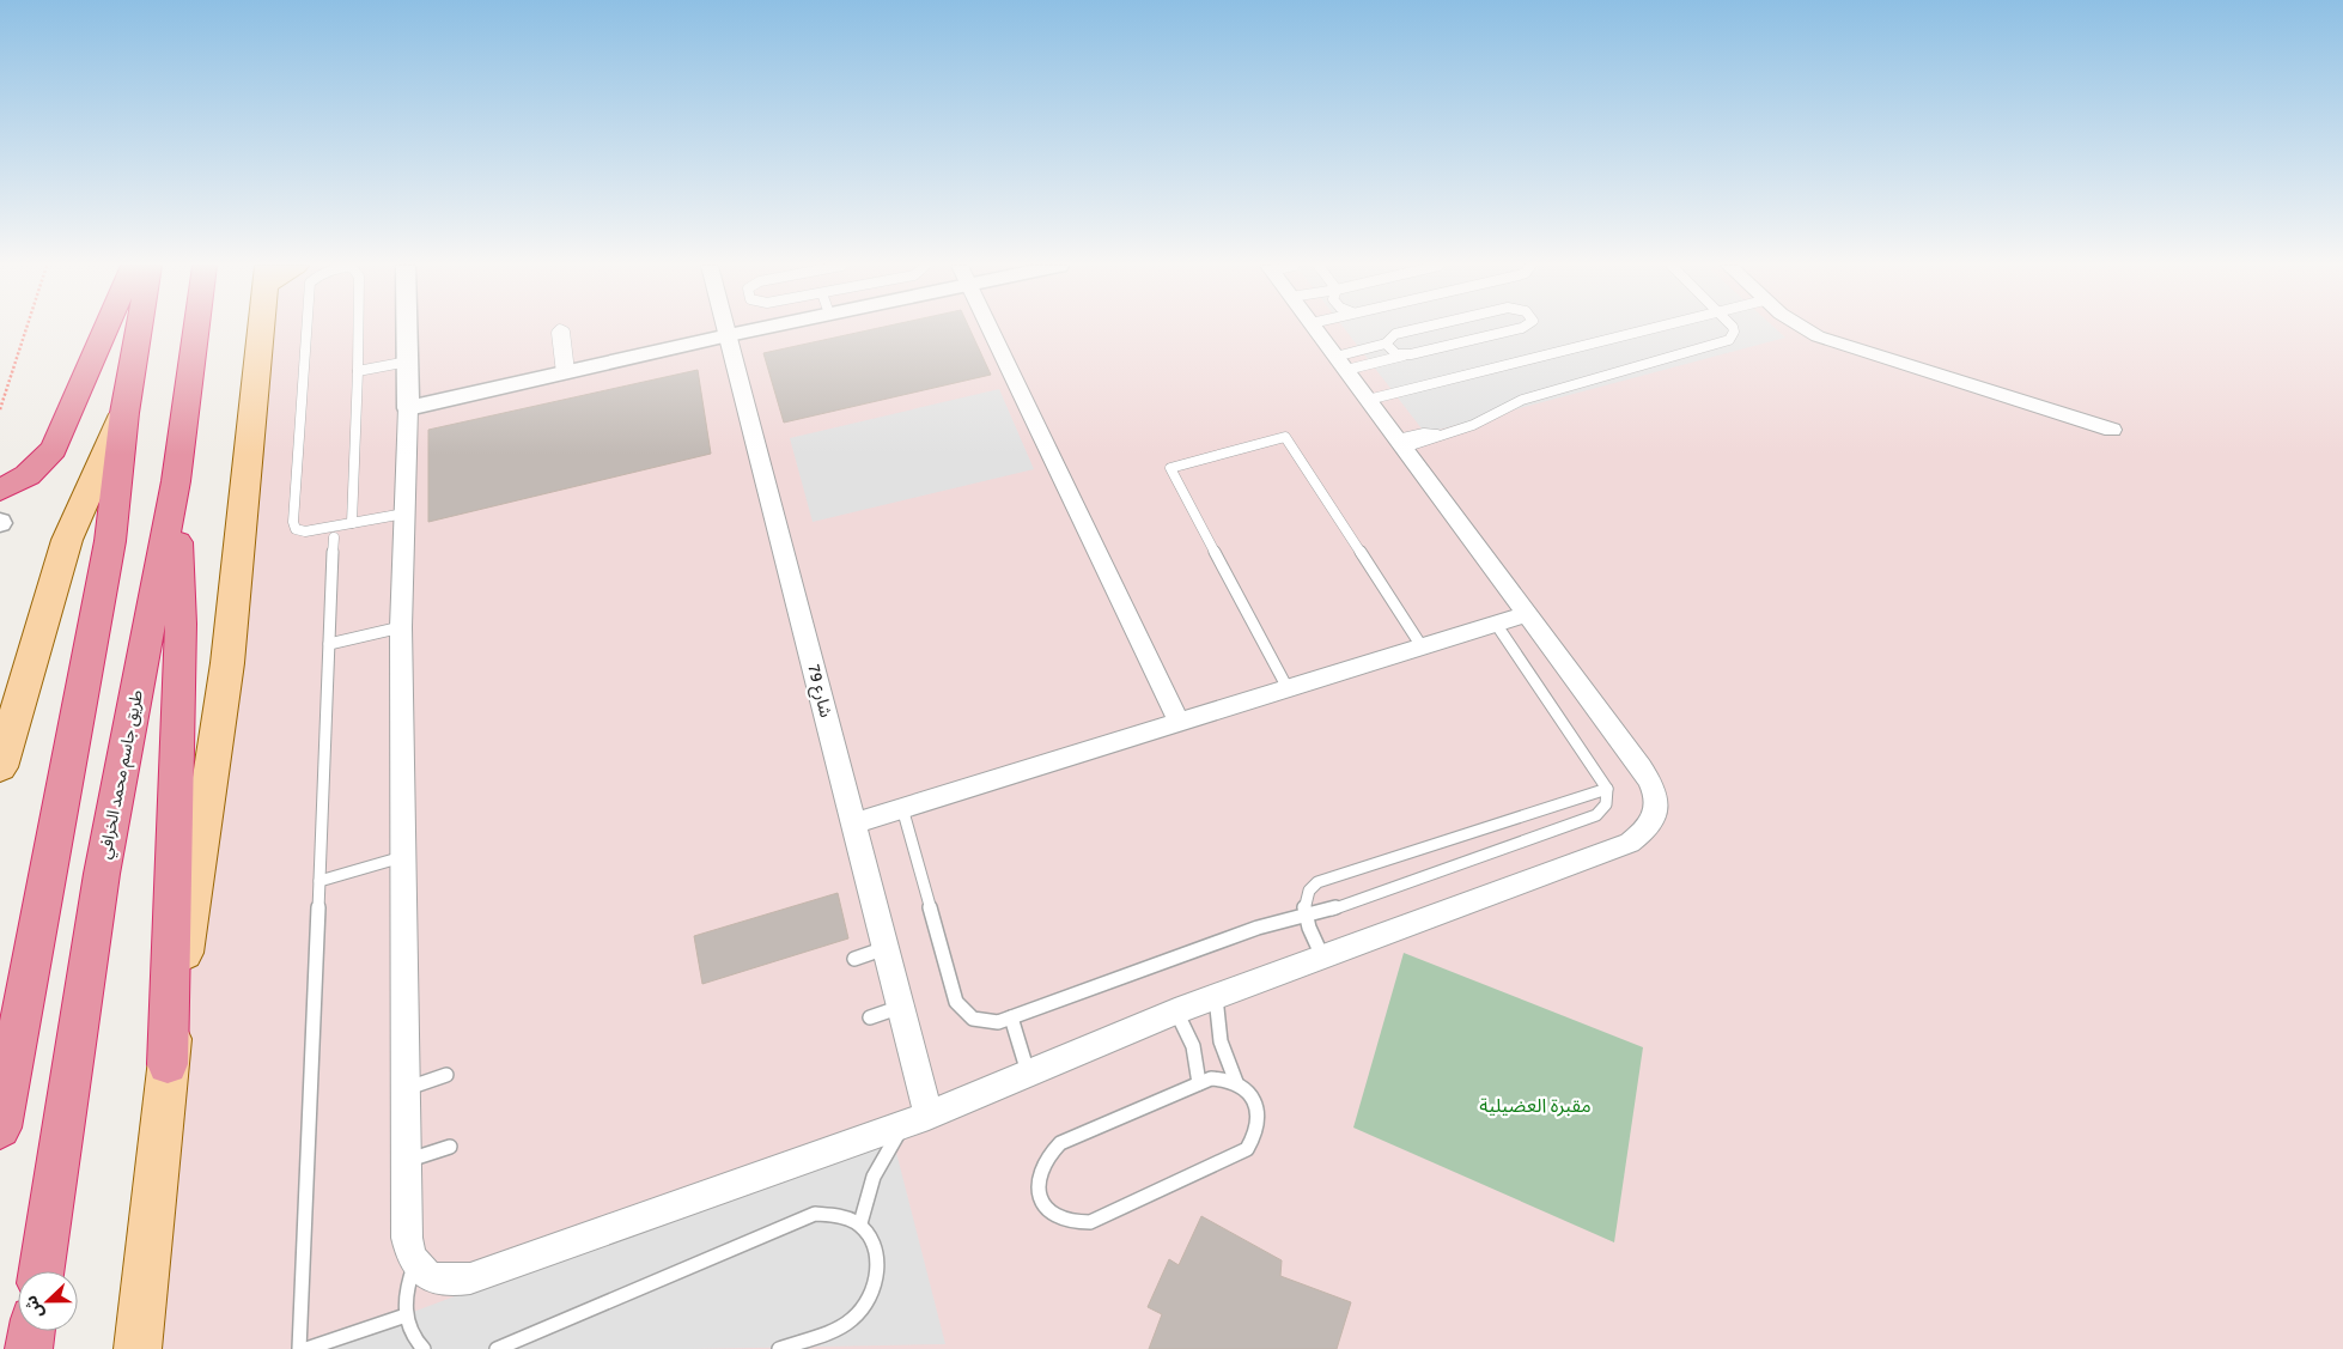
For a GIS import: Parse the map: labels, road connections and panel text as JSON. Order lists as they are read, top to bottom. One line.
{"streets":{"highway":["طريق جاسم محمد الخرافي"],"street":["شارع 79"]},"parks":["مقبرة العضيلية"],"north":"left"}
